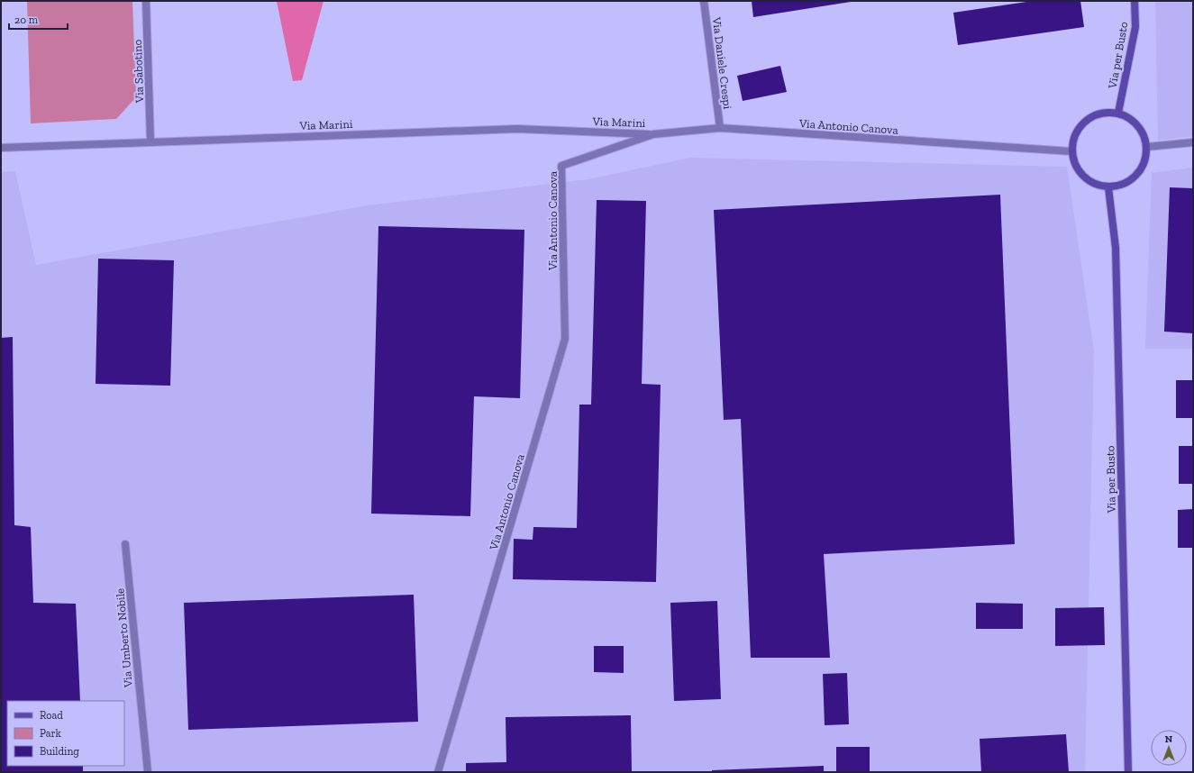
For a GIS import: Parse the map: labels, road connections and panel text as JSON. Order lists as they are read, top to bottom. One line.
{"streets":{"main road":["Via per Busto"],"street":["Via Daniele Crespi","Via Sabotino","Via Marini","Via Antonio Canova","Via Umberto Nobile"]},"crossings":[["Via per Busto","Via Antonio Canova"],["Via Daniele Crespi","Via Antonio Canova"],["Via Sabotino","Via Marini"],["Via Marini","Via Antonio Canova"]],"legend":["Road","Park","Building"],"scale_bar":"20 m","north":"top"}
